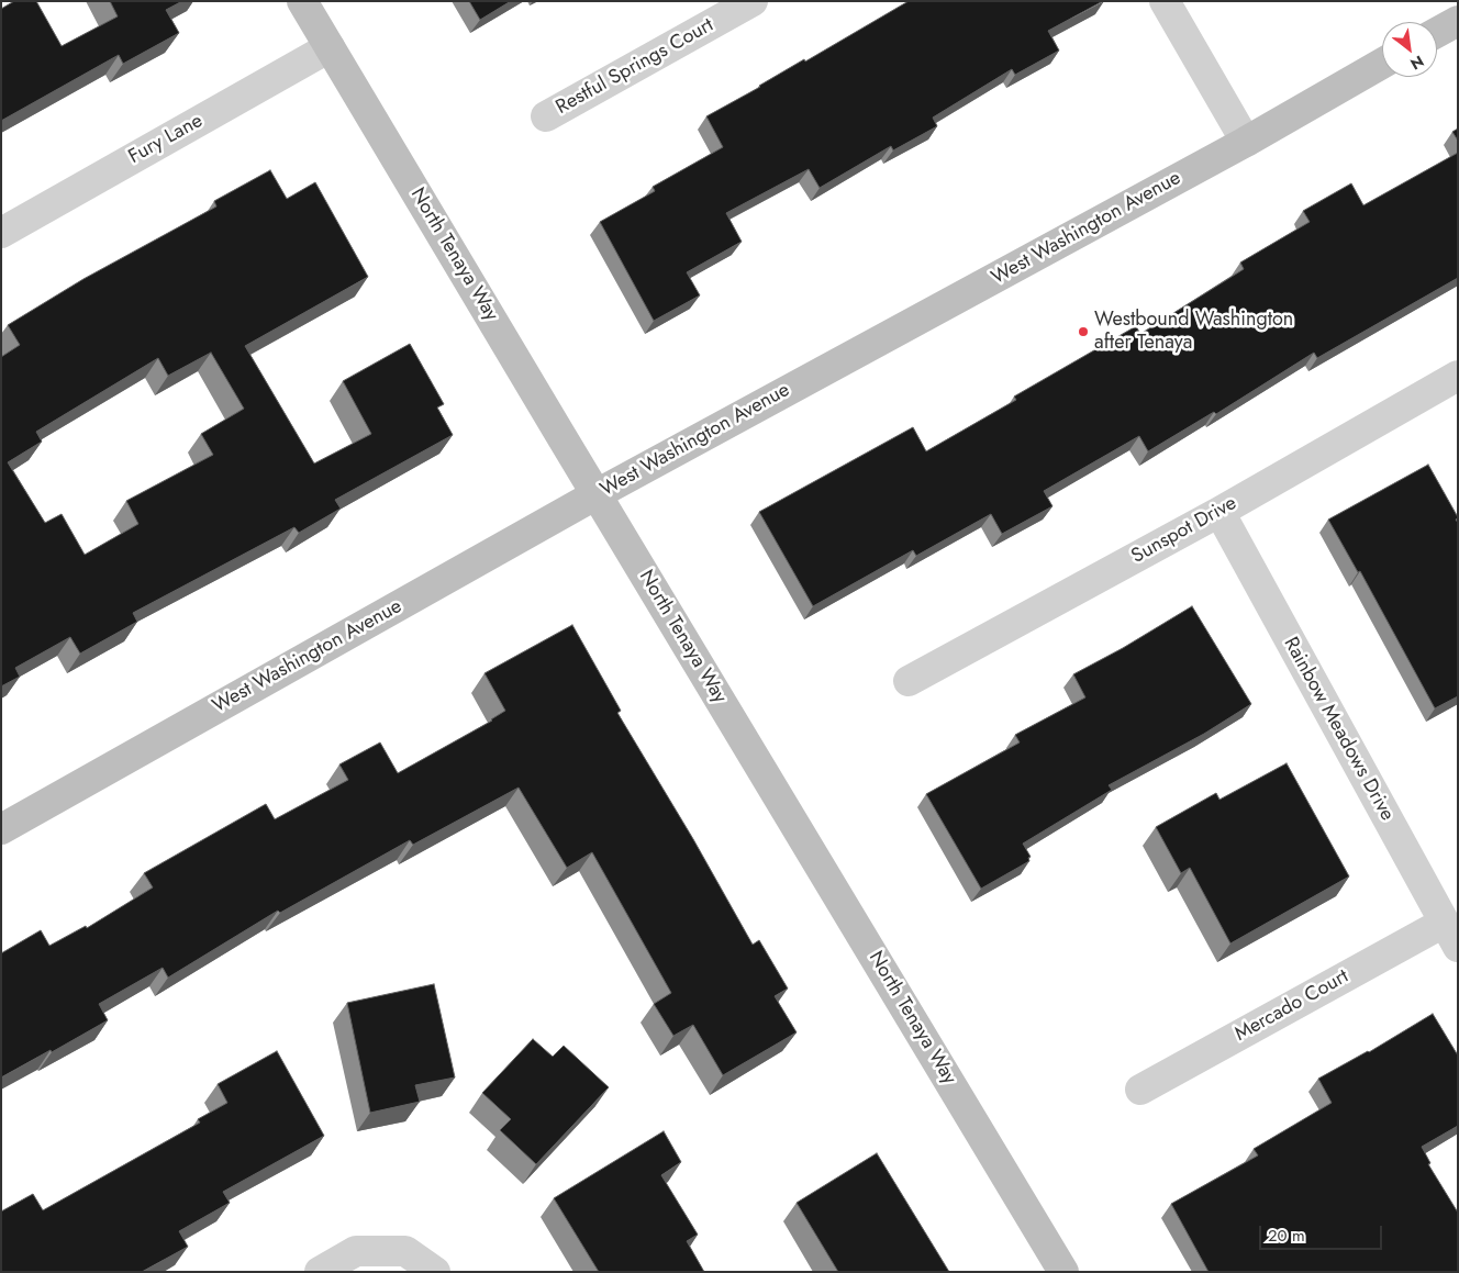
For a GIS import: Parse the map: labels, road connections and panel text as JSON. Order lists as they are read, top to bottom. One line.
{"streets":{"main road":["West Washington Avenue","North Tenaya Way"],"street":["Restful Springs Court","Fury Lane","Sunspot Drive","Rainbow Meadows Drive","Mercado Court"]},"crossings":[["Fury Lane","North Tenaya Way"],["West Washington Avenue","North Tenaya Way"],["Sunspot Drive","Rainbow Meadows Drive"],["Rainbow Meadows Drive","Mercado Court"]],"places":["Westbound Washington after Tenaya"],"scale_bar":"20 m","north":"bottom right"}
